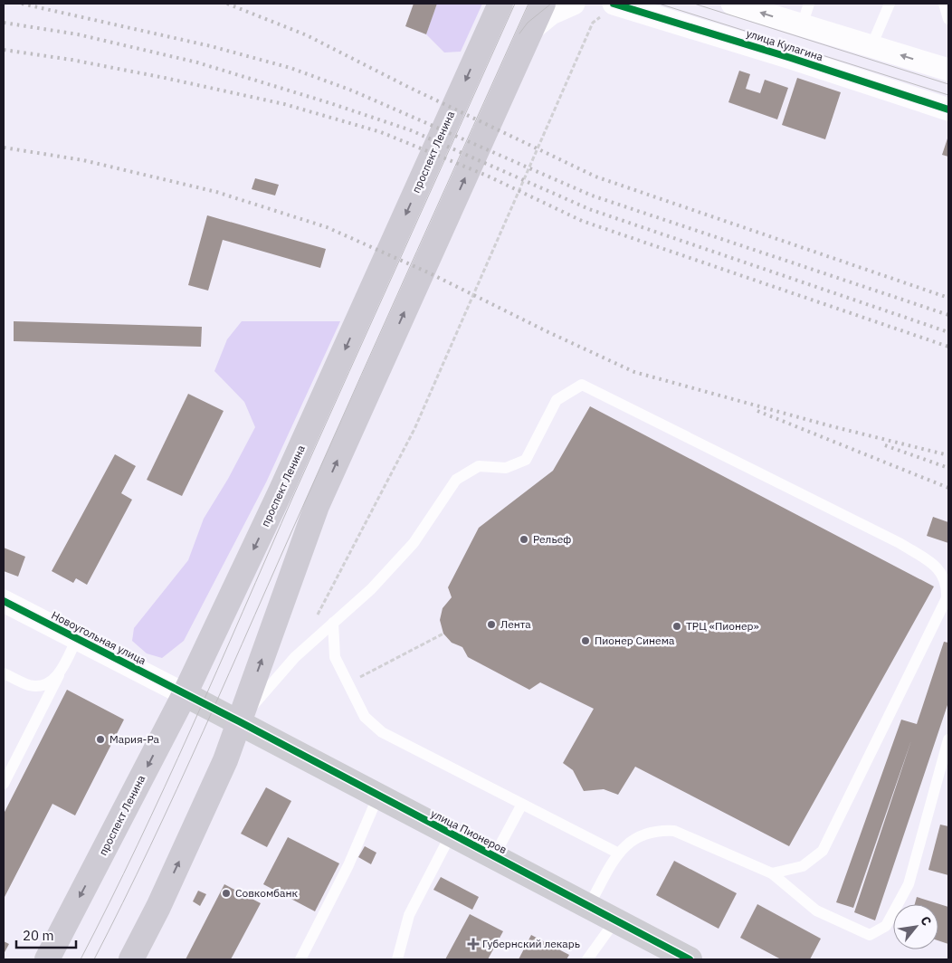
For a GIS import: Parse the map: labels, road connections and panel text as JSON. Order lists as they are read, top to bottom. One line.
{"streets":{"main road":["проспект Ленина"],"street":["улица Кулагина","Новоугольная улица","улица Пионеров"]},"crossings":[["проспект Ленина","Новоугольная улица"],["проспект Ленина","улица Пионеров"],["Новоугольная улица","улица Пионеров"]],"places":{"other":["Рельеф","Лента","ТРЦ «Пионер»","Пионер Синема","Мария-Ра","Совкомбанк"],"health":["Губернский лекарь"]},"scale_bar":"20 m","north":"top right"}
